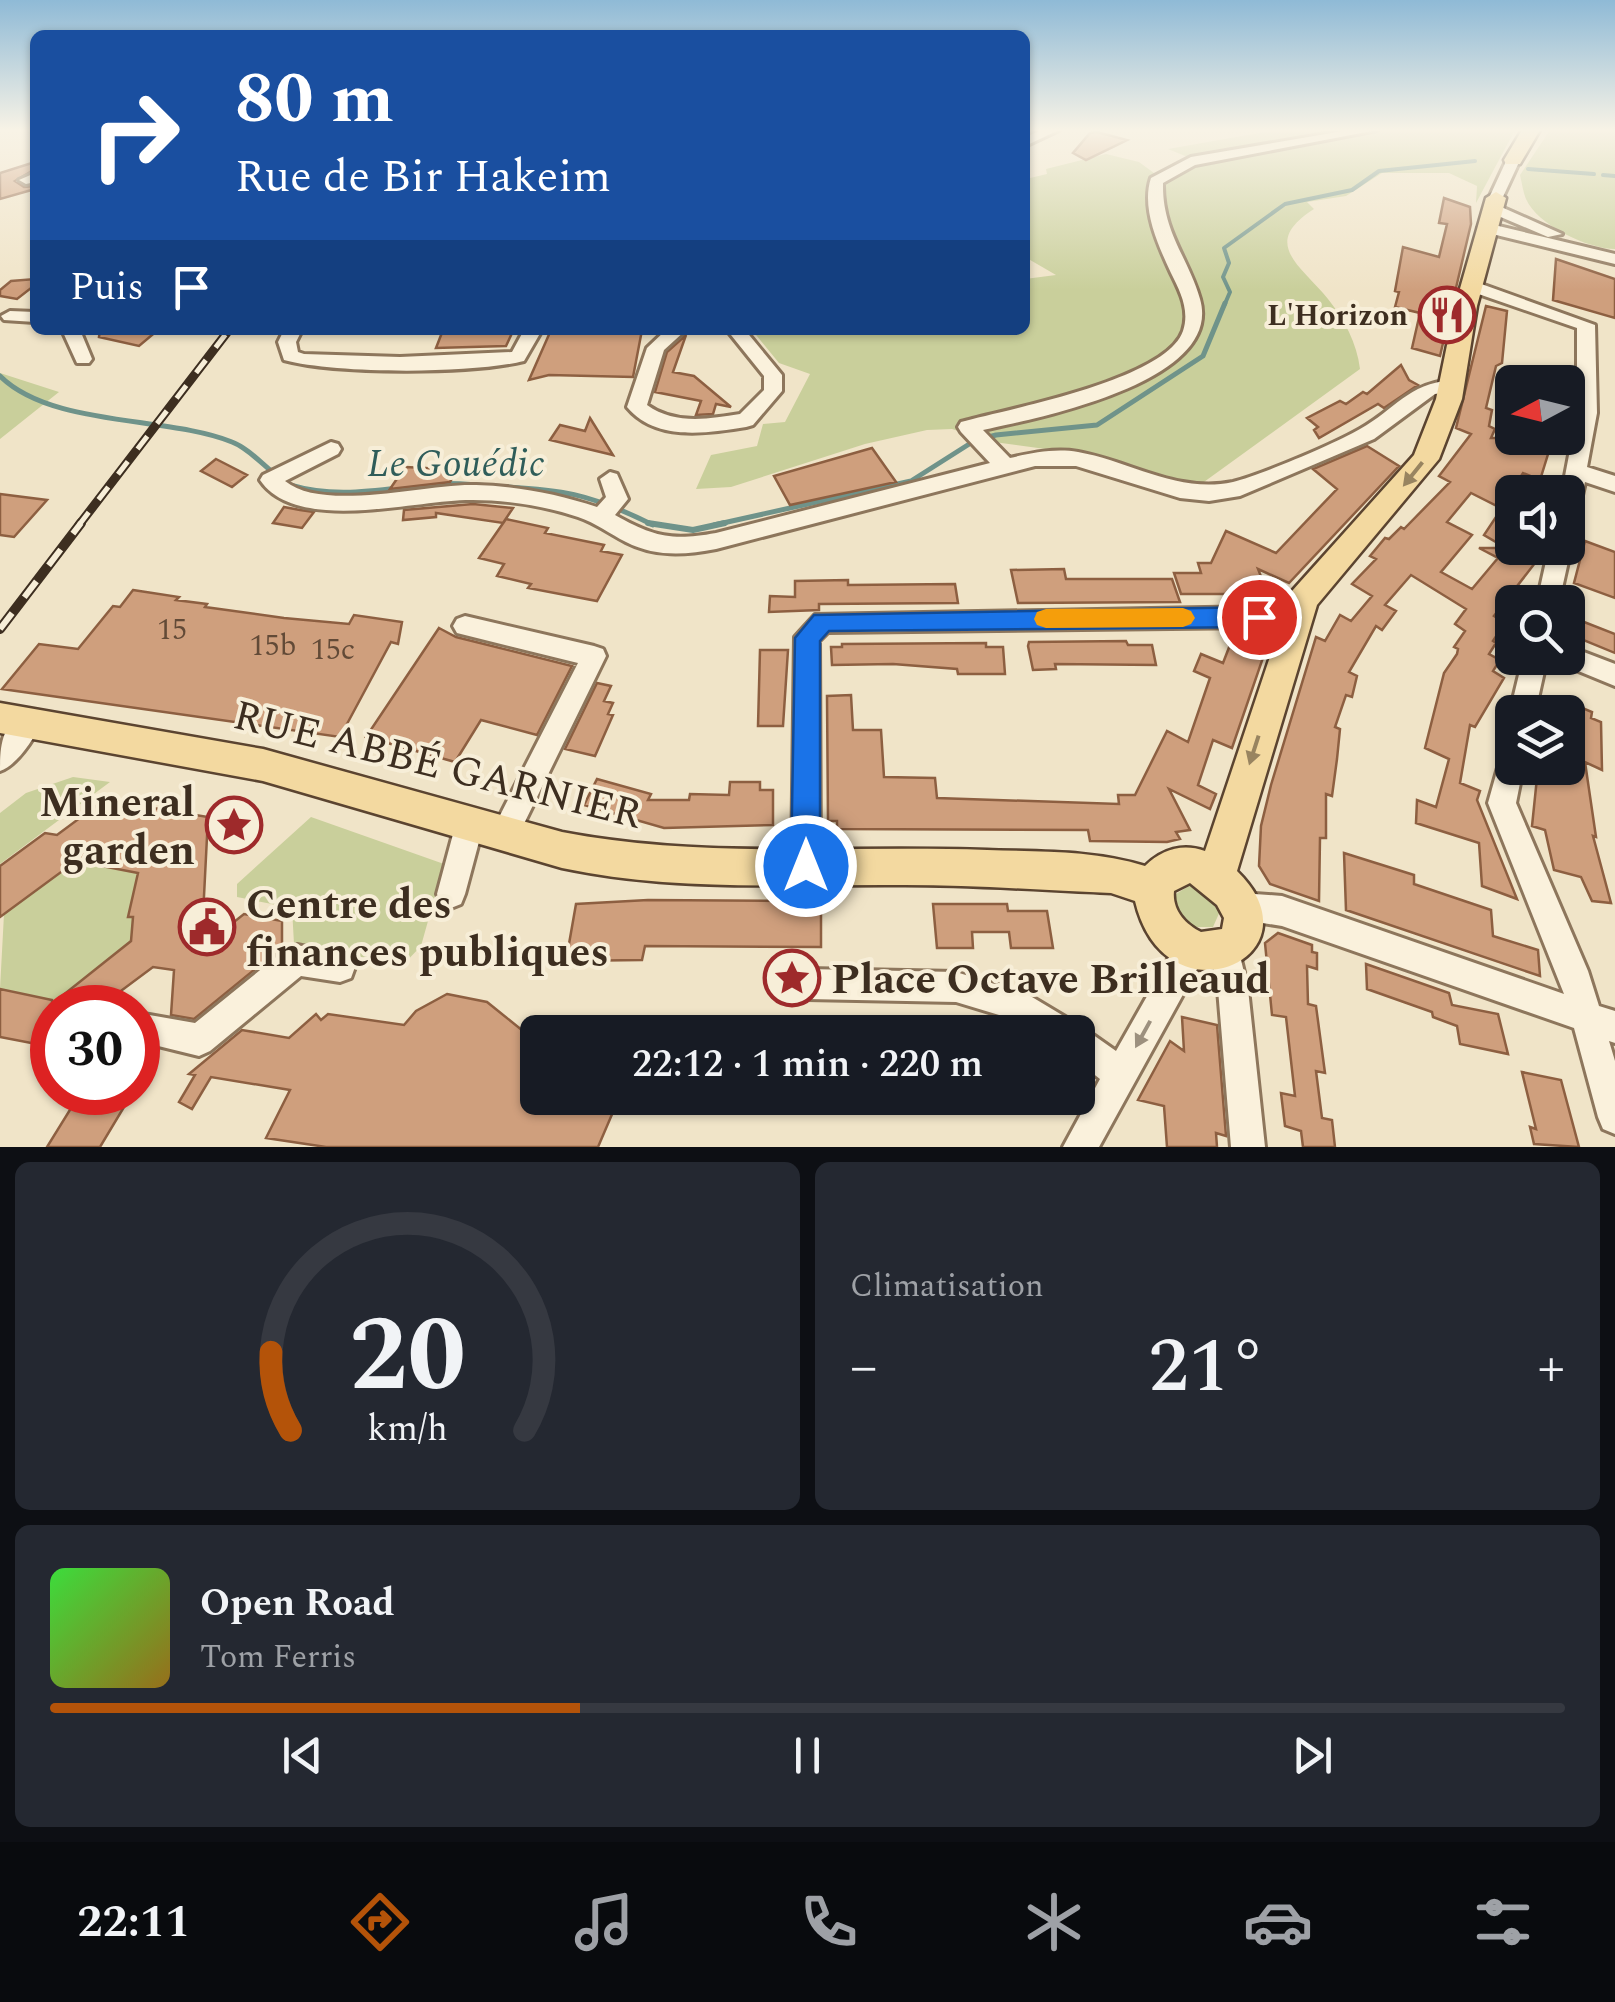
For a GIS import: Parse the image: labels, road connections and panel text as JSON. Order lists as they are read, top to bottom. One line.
{"streets":{"main road":["RUE ABBÉ GARNIER"]},"water":["Le Gouédic"],"places":{"restaurant":["L'Horizon"],"place":["Mineral garden","Place Octave Brilleaud"],"public building":["Centre des finances publiques"]},"house_numbers":["15","15b","15c"],"north":"left","page":{"turn":["80 m","Rue de Bir Hakeim"],"then":"Puis","limit":"30","trip":"22:12 · 1 min · 220 m","tile":"Climatisation","heat":["−","21°","+"],"song":["Open Road","Tom Ferris"],"tabs":"22:11","gauge":["20","km/h"]}}
